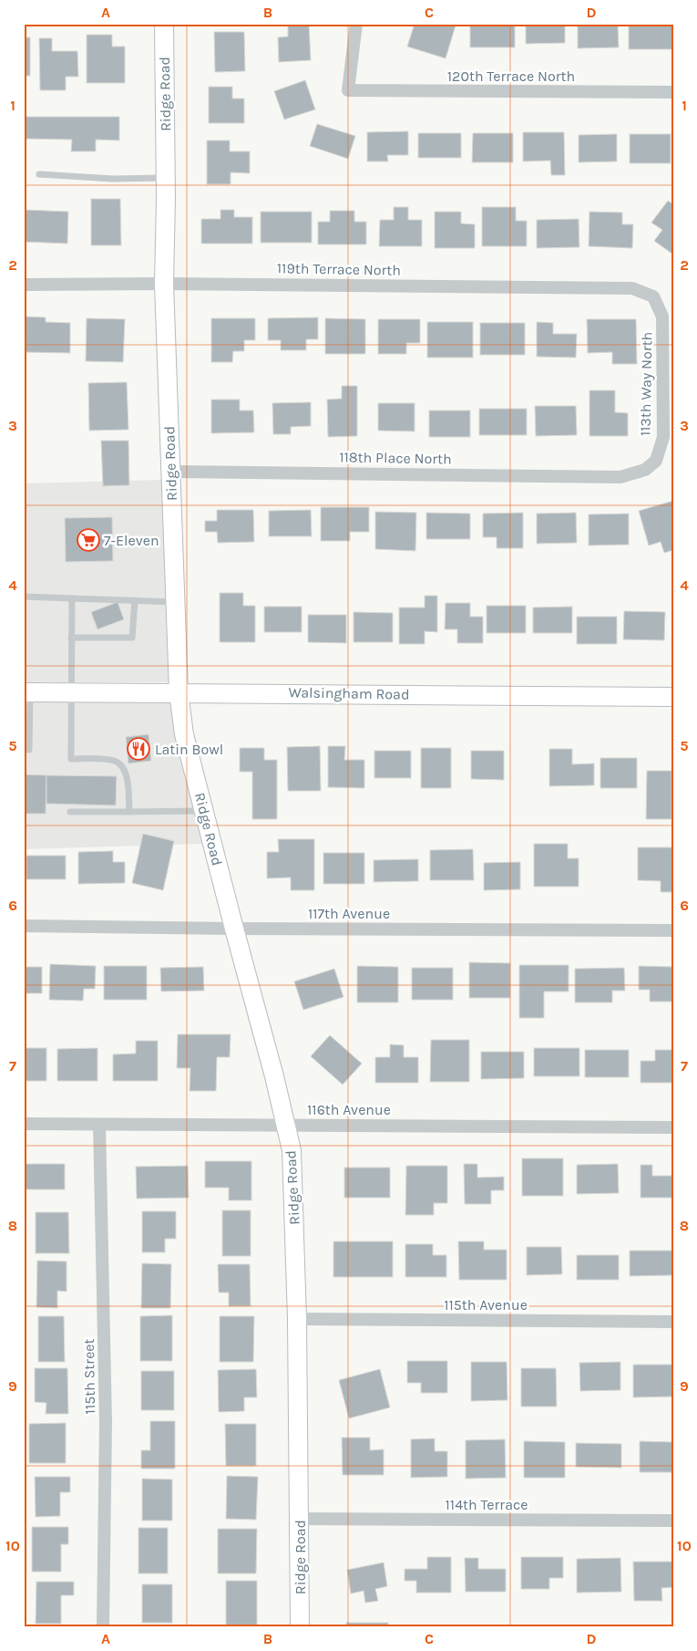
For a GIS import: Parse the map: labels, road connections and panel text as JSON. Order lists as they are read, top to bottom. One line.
{"streets":{"street":["120th Terrace North","Ridge Road","119th Terrace North","113th Way North","118th Place North","Walsingham Road","117th Avenue","116th Avenue","115th Avenue","115th Street","114th Terrace"]},"crossings":[["Ridge Road","119th Terrace North"],["Ridge Road","118th Place North"],["Ridge Road","Walsingham Road"],["Ridge Road","117th Avenue"],["Ridge Road","116th Avenue"],["Ridge Road","115th Avenue"],["Ridge Road","114th Terrace"],["119th Terrace North","113th Way North"],["113th Way North","118th Place North"],["116th Avenue","115th Street"]],"places":{"supermarket":["7-Eleven"],"restaurant":["Latin Bowl"]},"grid":{"columns":["A","B","C","D"],"rows":["1","2","3","4","5","6","7","8","9","10"]}}
